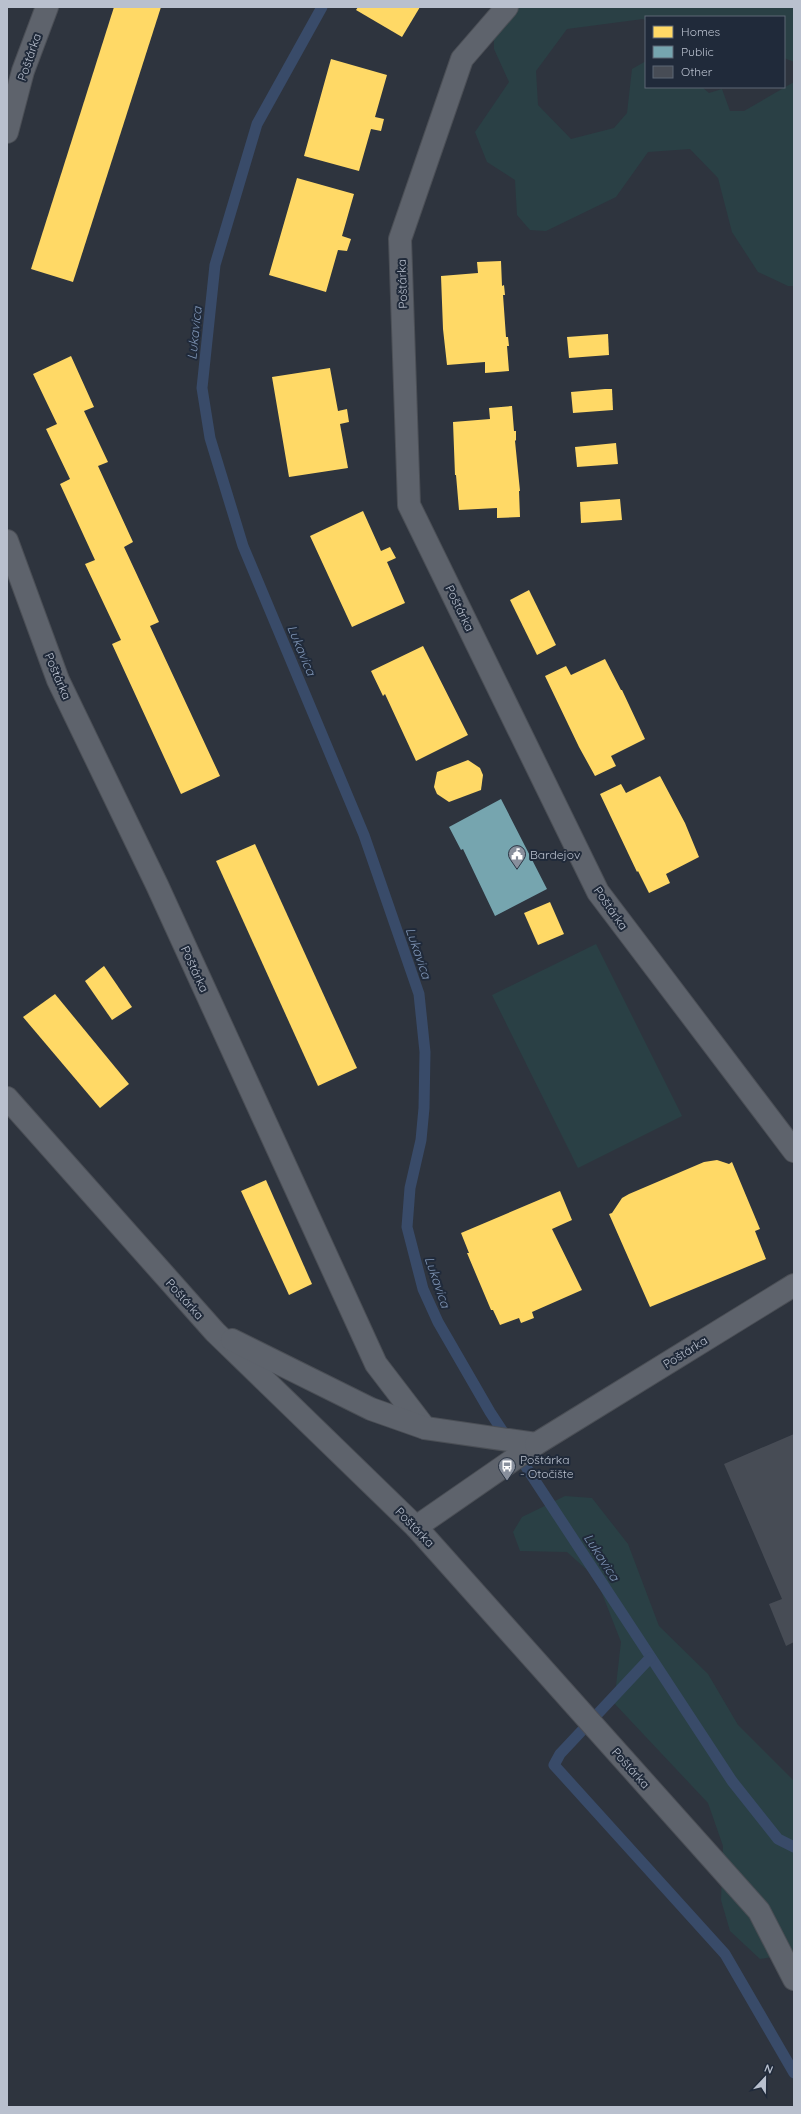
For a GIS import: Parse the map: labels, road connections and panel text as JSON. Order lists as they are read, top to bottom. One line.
{"streets":{"street":["Poštárka"]},"water":["Lukavica"],"places":{"public building":["Bardejov"],"bus stop":["Poštárka - Otočište"]},"legend":["Homes","Public","Other"],"north":"top"}
